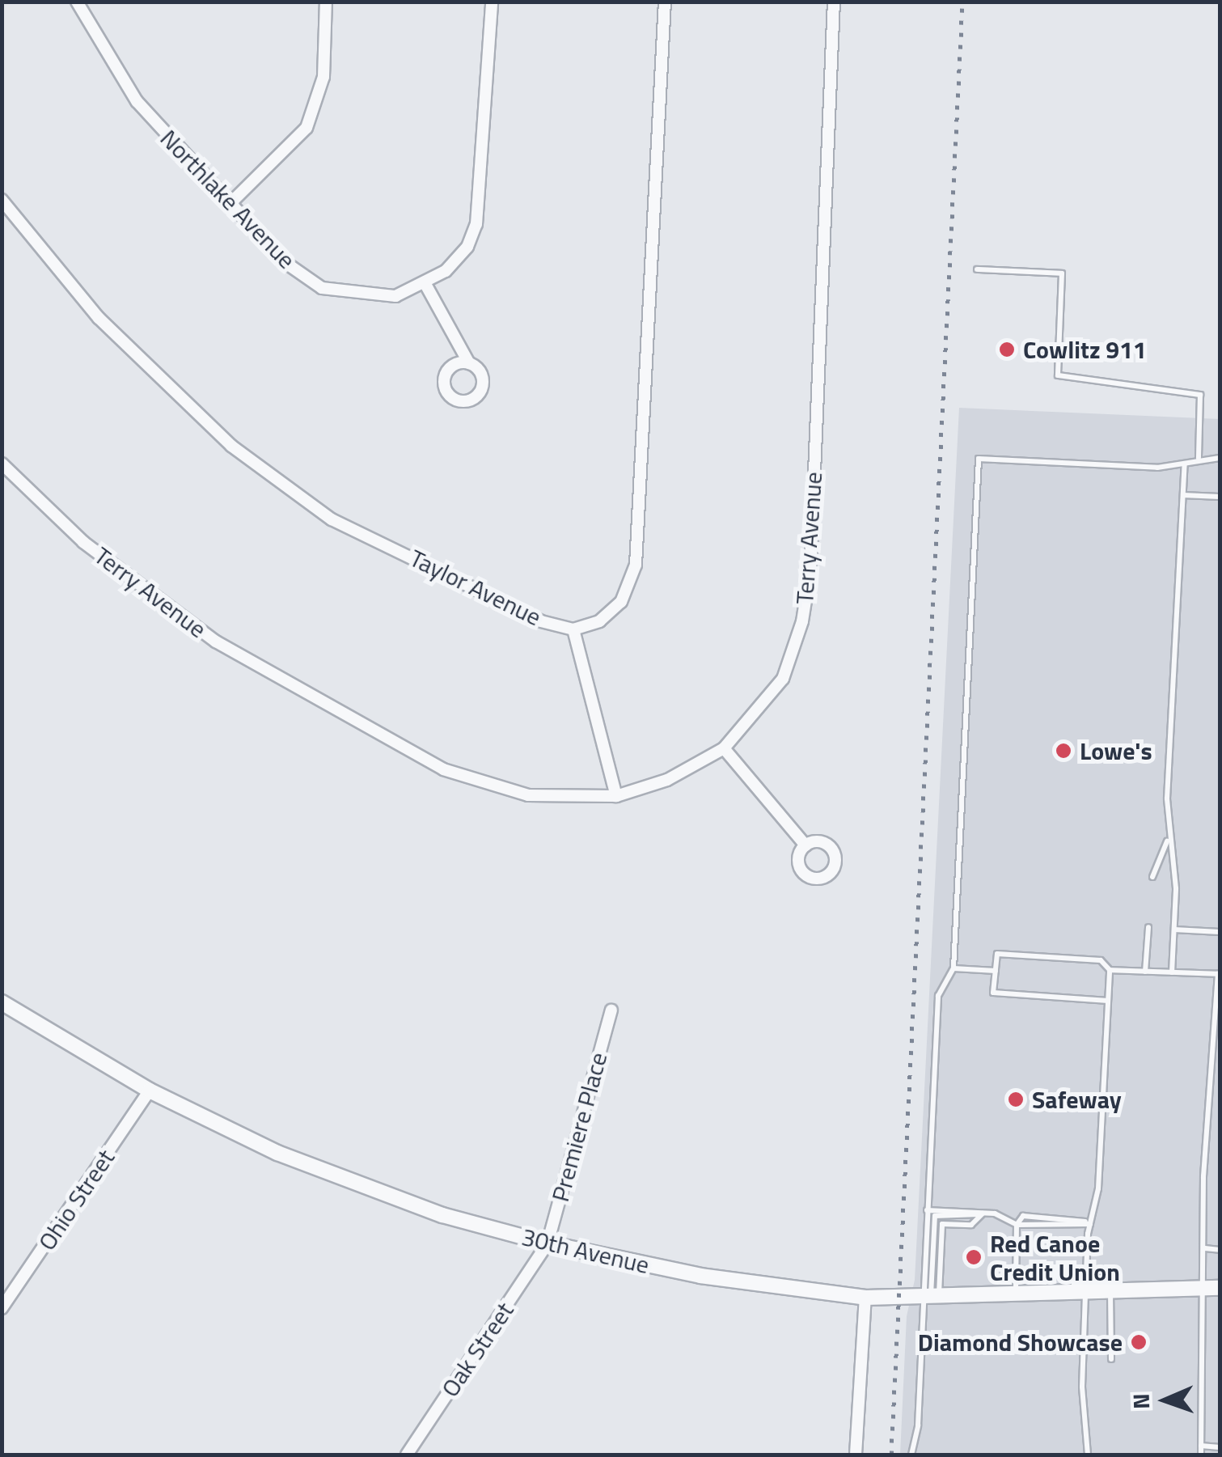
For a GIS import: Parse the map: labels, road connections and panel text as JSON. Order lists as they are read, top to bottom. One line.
{"streets":{"street":["Northlake Avenue","Terry Avenue","Taylor Avenue","Premiere Place","Ohio Street","30th Avenue","Oak Street"]},"crossings":[["Premiere Place","30th Avenue"],["Premiere Place","Oak Street"],["Ohio Street","30th Avenue"],["30th Avenue","Oak Street"]],"places":["Cowlitz 911","Lowe's","Safeway","Red Canoe Credit Union","Diamond Showcase"],"north":"left"}
